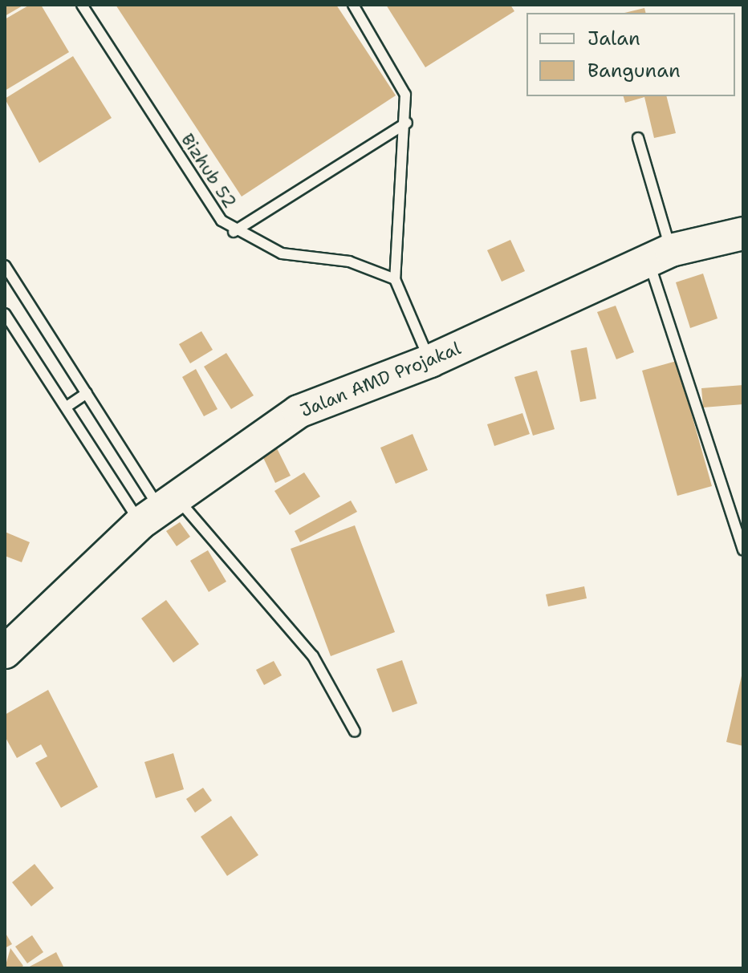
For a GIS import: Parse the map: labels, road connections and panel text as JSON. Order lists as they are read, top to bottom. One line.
{"streets":{"main road":["Jalan AMD Projakal"],"lane":["Bizhub 52"]},"legend":["Jalan","Bangunan"]}
